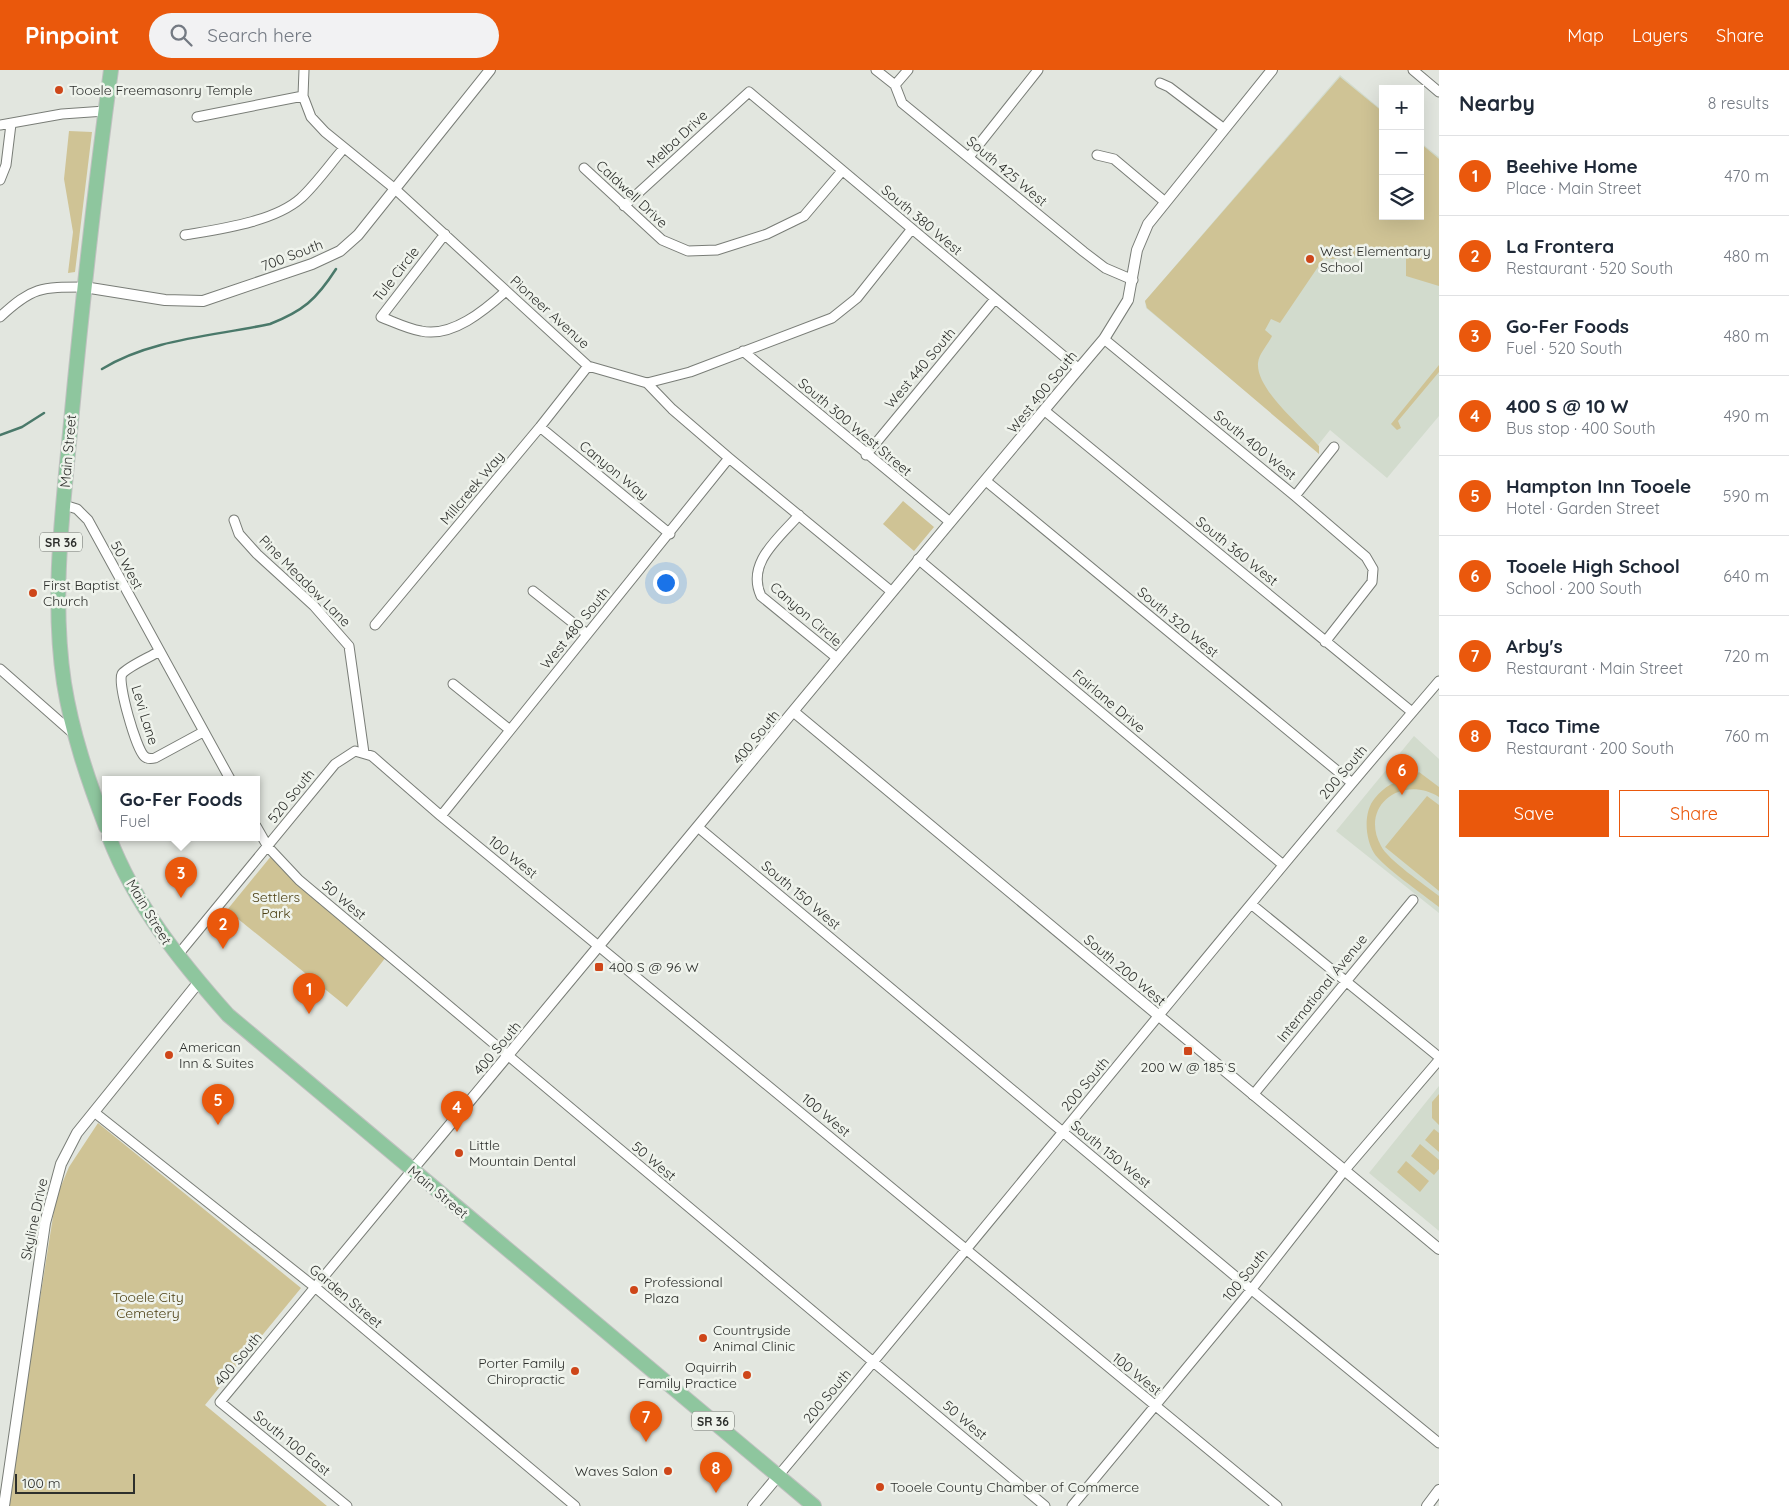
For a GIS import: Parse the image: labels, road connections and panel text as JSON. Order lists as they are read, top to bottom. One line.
{"streets":{"highway":["Main Street","SR 36"],"street":["Melba Drive","South 425 West","Caldwell Drive","South 380 West","700 South","Tule Circle","Pioneer Avenue","West 440 South","West 400 South","South 300 West Street","South 400 West","Canyon Way","Millcreek Way","South 360 West","50 West","Pine Meadow Lane","Canyon Circle","South 320 West","West 480 South","Fairlane Drive","Levi Lane","400 South","200 South","520 South","100 West","South 150 West","South 200 West","International Avenue","Skyline Drive","100 South","Garden Street","South 100 East"]},"crossings":[["Melba Drive","Caldwell Drive"],["Melba Drive","South 380 West"],["South 425 West","West 400 South"],["Caldwell Drive","South 380 West"],["South 380 West","West 440 South"],["South 380 West","West 400 South"],["700 South","Pioneer Avenue"],["700 South","Main Street"],["Tule Circle","Pioneer Avenue"],["Pioneer Avenue","Millcreek Way"],["West 440 South","South 300 West Street"],["West 400 South","South 300 West Street"],["West 400 South","South 400 West"],["West 400 South","South 360 West"],["West 400 South","Canyon Circle"],["West 400 South","South 320 West"],["West 400 South","Fairlane Drive"],["West 400 South","400 South"],["West 400 South","South 200 West"],["South 400 West","South 360 West"],["Main Street","50 West"],["Main Street","400 South"],["Main Street","200 South"],["Main Street","520 South"],["Main Street","Skyline Drive"],["Canyon Way","Millcreek Way"],["Canyon Way","West 480 South"],["South 360 West","200 South"],["50 West","Levi Lane"],["50 West","400 South"],["50 West","200 South"],["50 West","520 South"],["Pine Meadow Lane","100 West"],["South 320 West","200 South"],["West 480 South","100 West"],["Fairlane Drive","200 South"],["400 South","100 West"],["400 South","South 150 West"],["400 South","South 200 West"],["400 South","Garden Street"],["400 South","South 100 East"],["200 South","100 West"],["200 South","South 150 West"],["200 South","South 200 West"],["520 South","100 West"],["100 West","100 South"],["South 150 West","100 South"],["South 200 West","International Avenue"],["South 200 West","100 South"],["Skyline Drive","Garden Street"]],"parks":["Settlers Park","Tooele City Cemetery"],"places":{"other":["Tooele Freemasonry Temple","West Elementary School","First Baptist Church","American Inn & Suites","Little Mountain Dental","Professional Plaza","Countryside Animal Clinic","Porter Family Chiropractic","Oquirrih Family Practice","Waves Salon","Tooele County Chamber of Commerce"],"transit":["400 S @ 96 W","200 W @ 185 S"]},"scale_bar":"100 m","page":{"header":"Pinpoint","search":"Search here","nav":["Map","Layers","Share"],"heading":["Nearby","8 results"],"map_buttons":["+","−"],"list":[{"mark":"1","name":"Beehive Home","note":"Place · Main Street","value":"470 m"},{"mark":"2","name":"La Frontera","note":"Restaurant · 520 South","value":"480 m"},{"mark":"3","name":"Go-Fer Foods","note":"Fuel · 520 South","value":"480 m"},{"mark":"4","name":"400 S @ 10 W","note":"Bus stop · 400 South","value":"490 m"},{"mark":"5","name":"Hampton Inn Tooele","note":"Hotel · Garden Street","value":"590 m"},{"mark":"6","name":"Tooele High School","note":"School · 200 South","value":"640 m"},{"mark":"7","name":"Arby's","note":"Restaurant · Main Street","value":"720 m"},{"mark":"8","name":"Taco Time","note":"Restaurant · 200 South","value":"760 m"}],"pins":["6","3","2","1","5","4","7","8"],"buttons":["Save","Share"],"popup":["Go-Fer Foods","Fuel"],"scale":"100 m"}}
